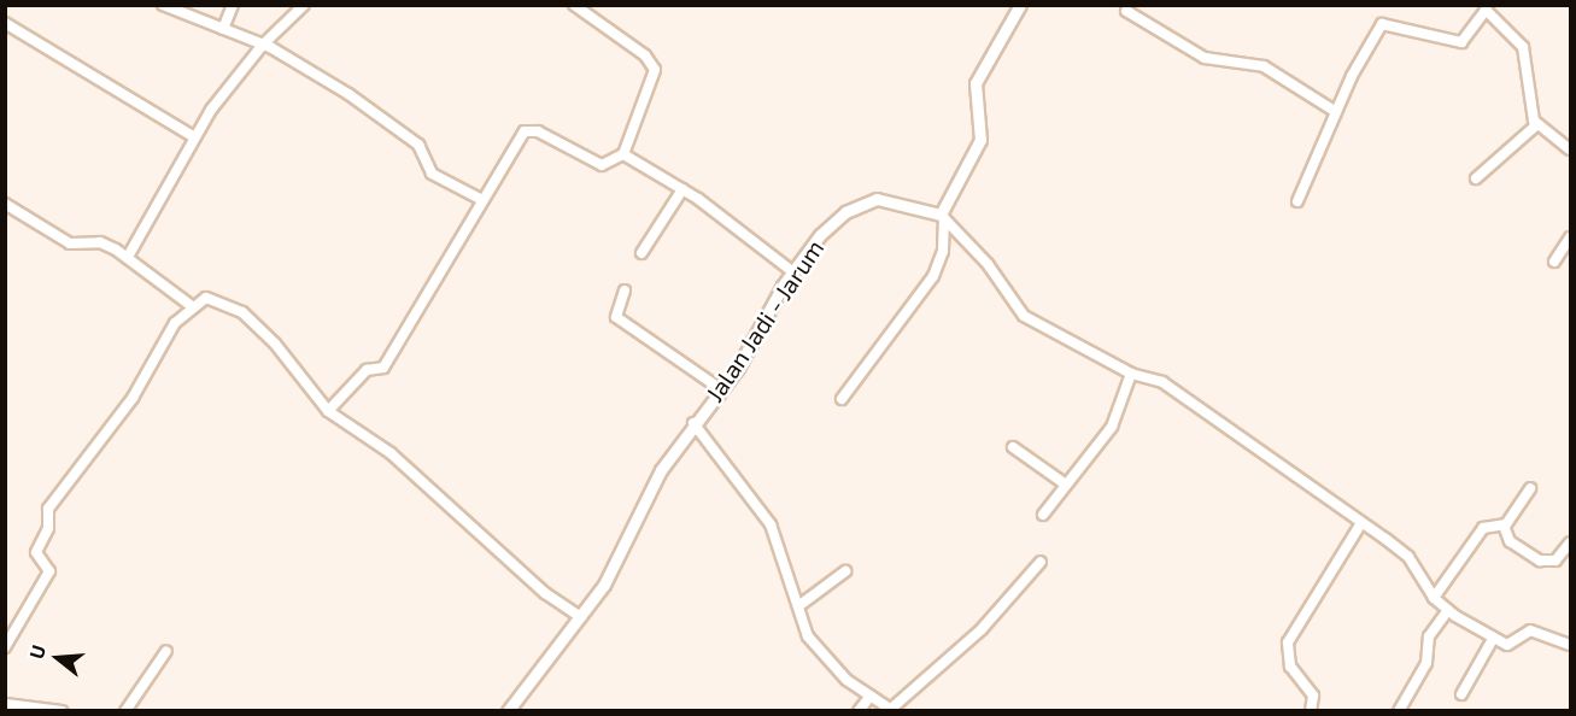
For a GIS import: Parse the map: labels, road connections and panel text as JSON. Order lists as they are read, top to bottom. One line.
{"streets":{"street":["Jalan Jadi - Jarum"]},"north":"left"}
